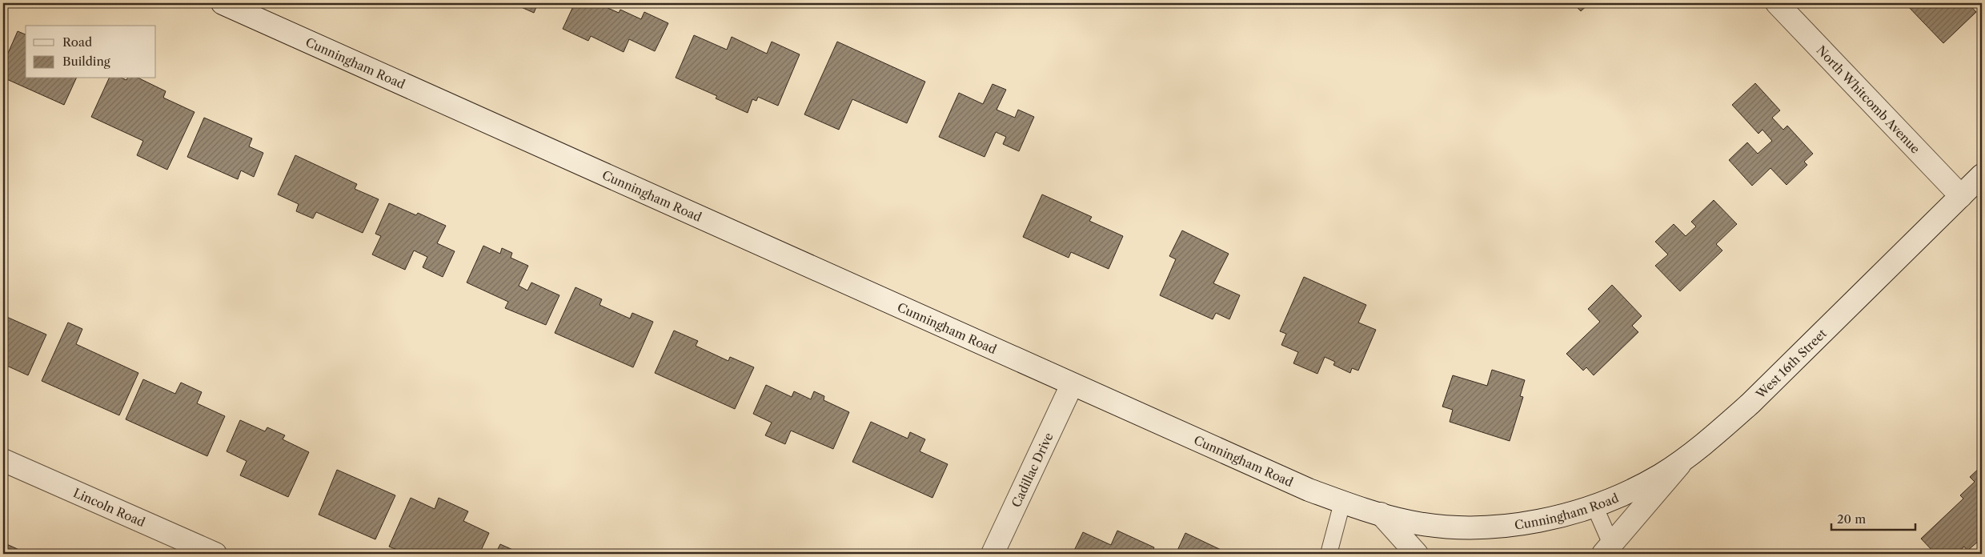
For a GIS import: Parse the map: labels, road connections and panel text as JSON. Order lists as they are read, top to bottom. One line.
{"streets":{"street":["Cunningham Road","North Whitcomb Avenue","West 16th Street","Cadillac Drive","Lincoln Road"]},"crossings":[["Cunningham Road","West 16th Street"],["Cunningham Road","Cadillac Drive"],["North Whitcomb Avenue","West 16th Street"]],"legend":["Road","Building"],"scale_bar":"20 m"}
